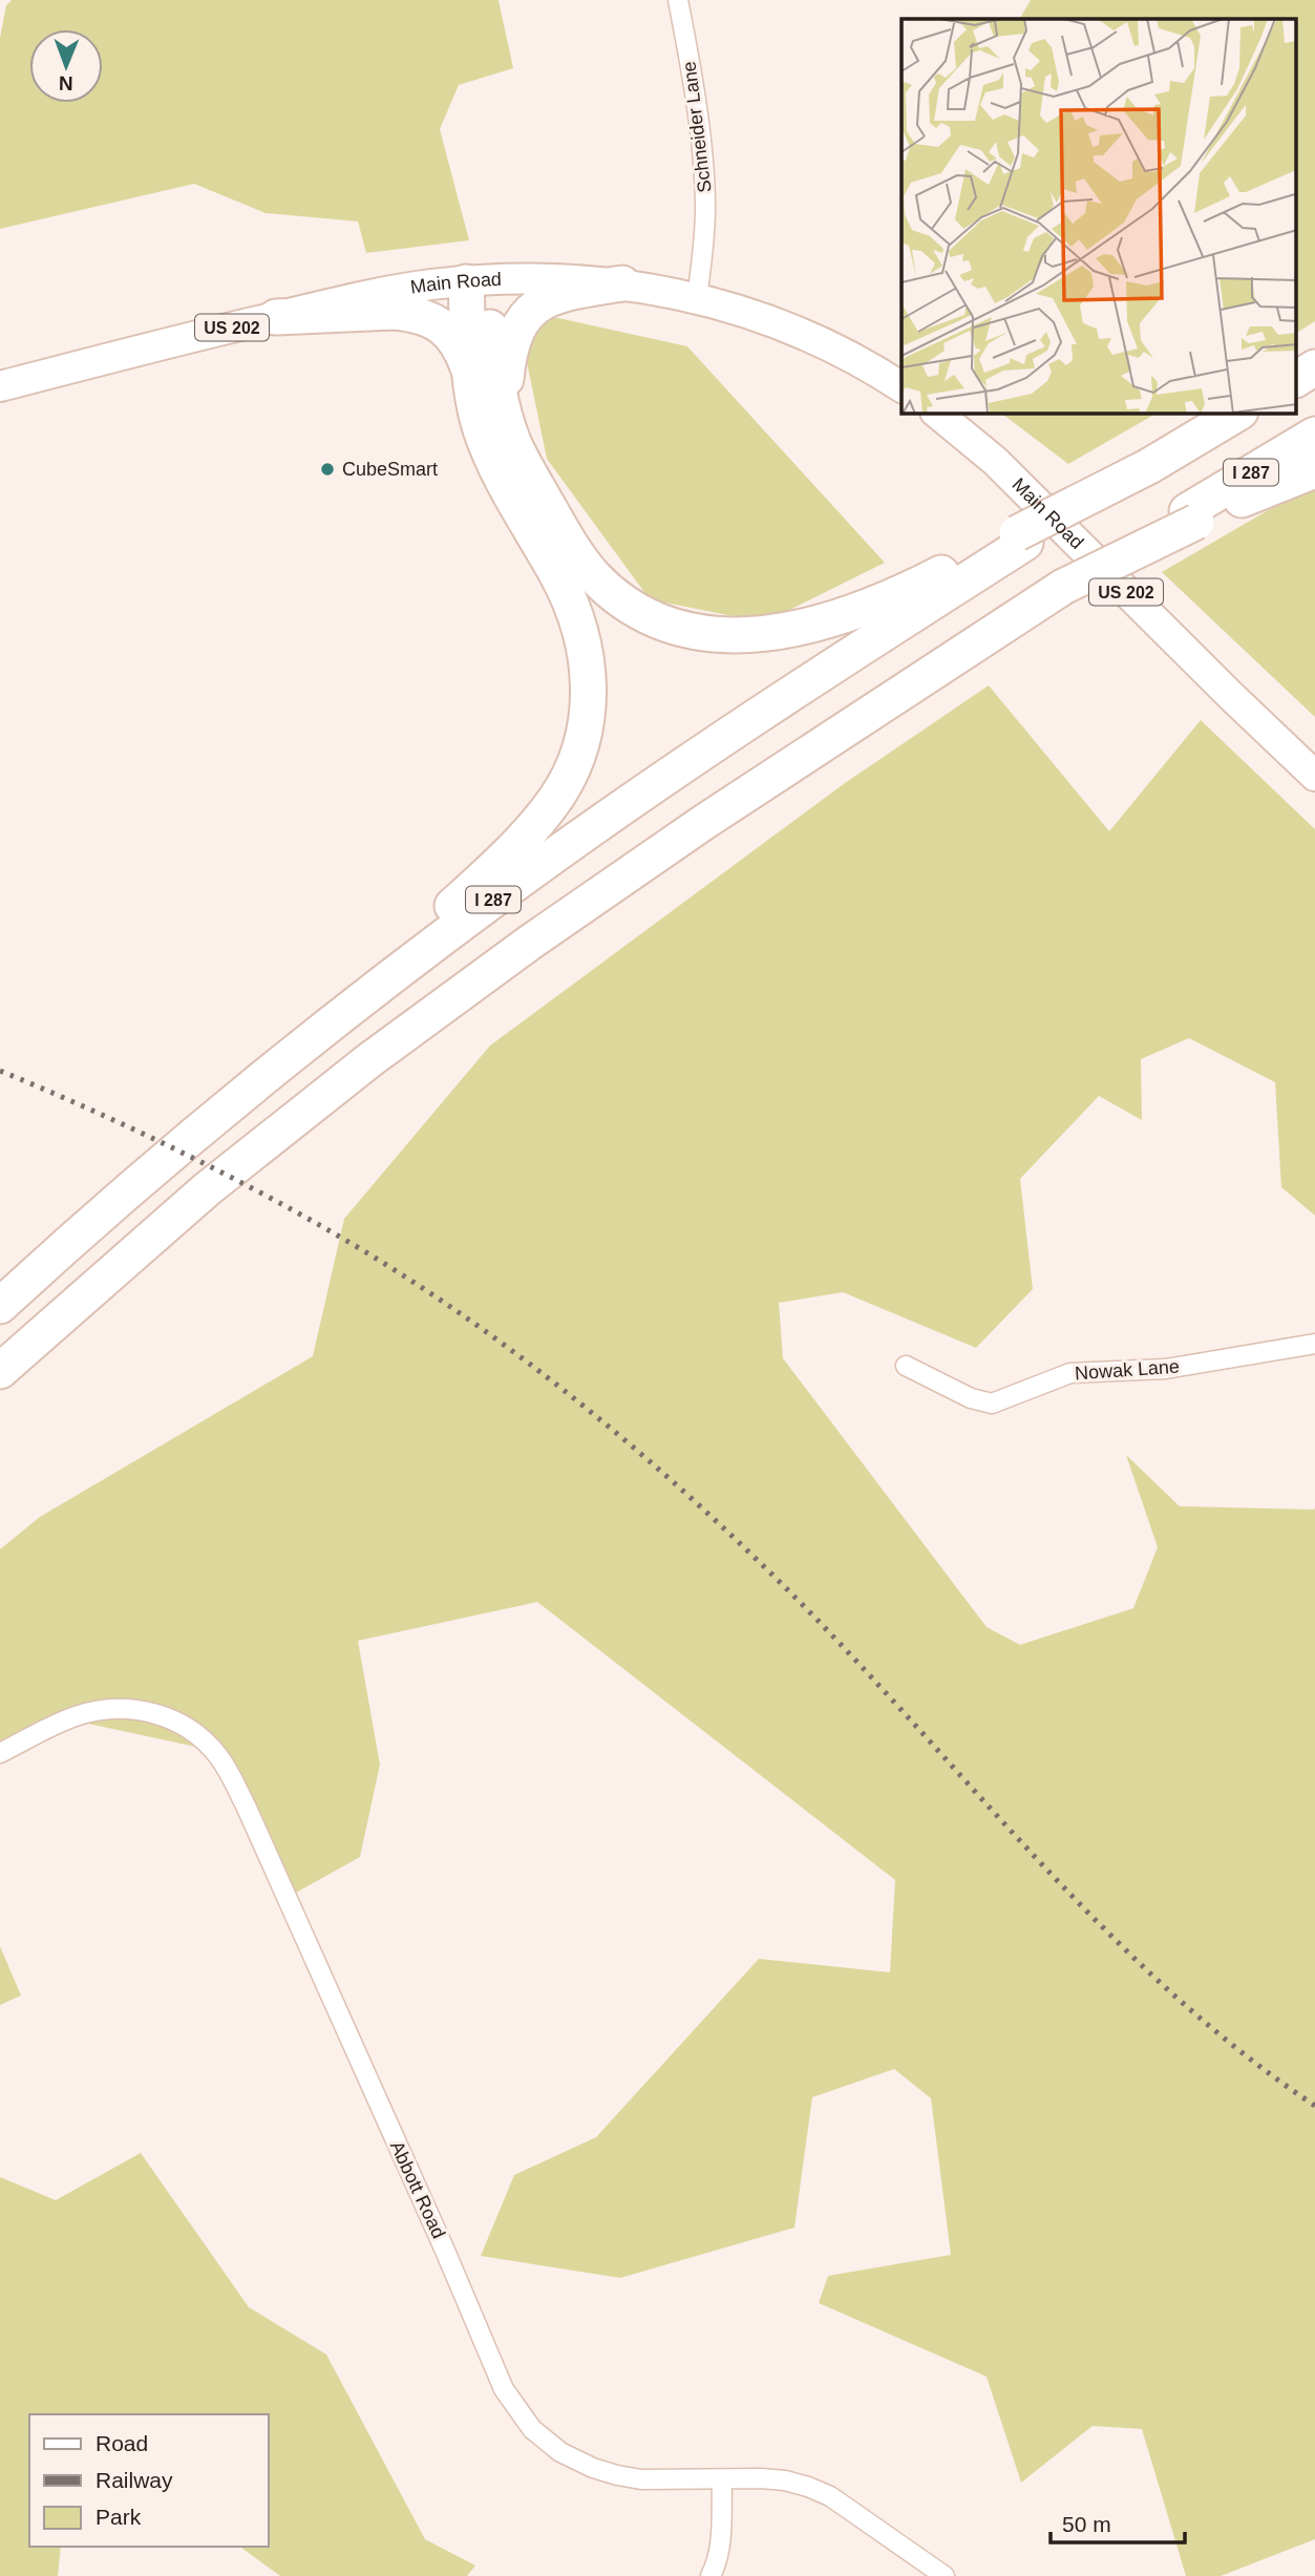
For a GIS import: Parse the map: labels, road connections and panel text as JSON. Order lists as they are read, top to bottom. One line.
{"streets":{"highway":["I 287"],"main road":["Main Road","US 202"],"street":["Schneider Lane","Nowak Lane","Abbott Road"]},"crossings":[["Schneider Lane","Main Road"]],"places":["CubeSmart"],"legend":["Road","Railway","Park"],"scale_bar":"50 m","north":"bottom"}
